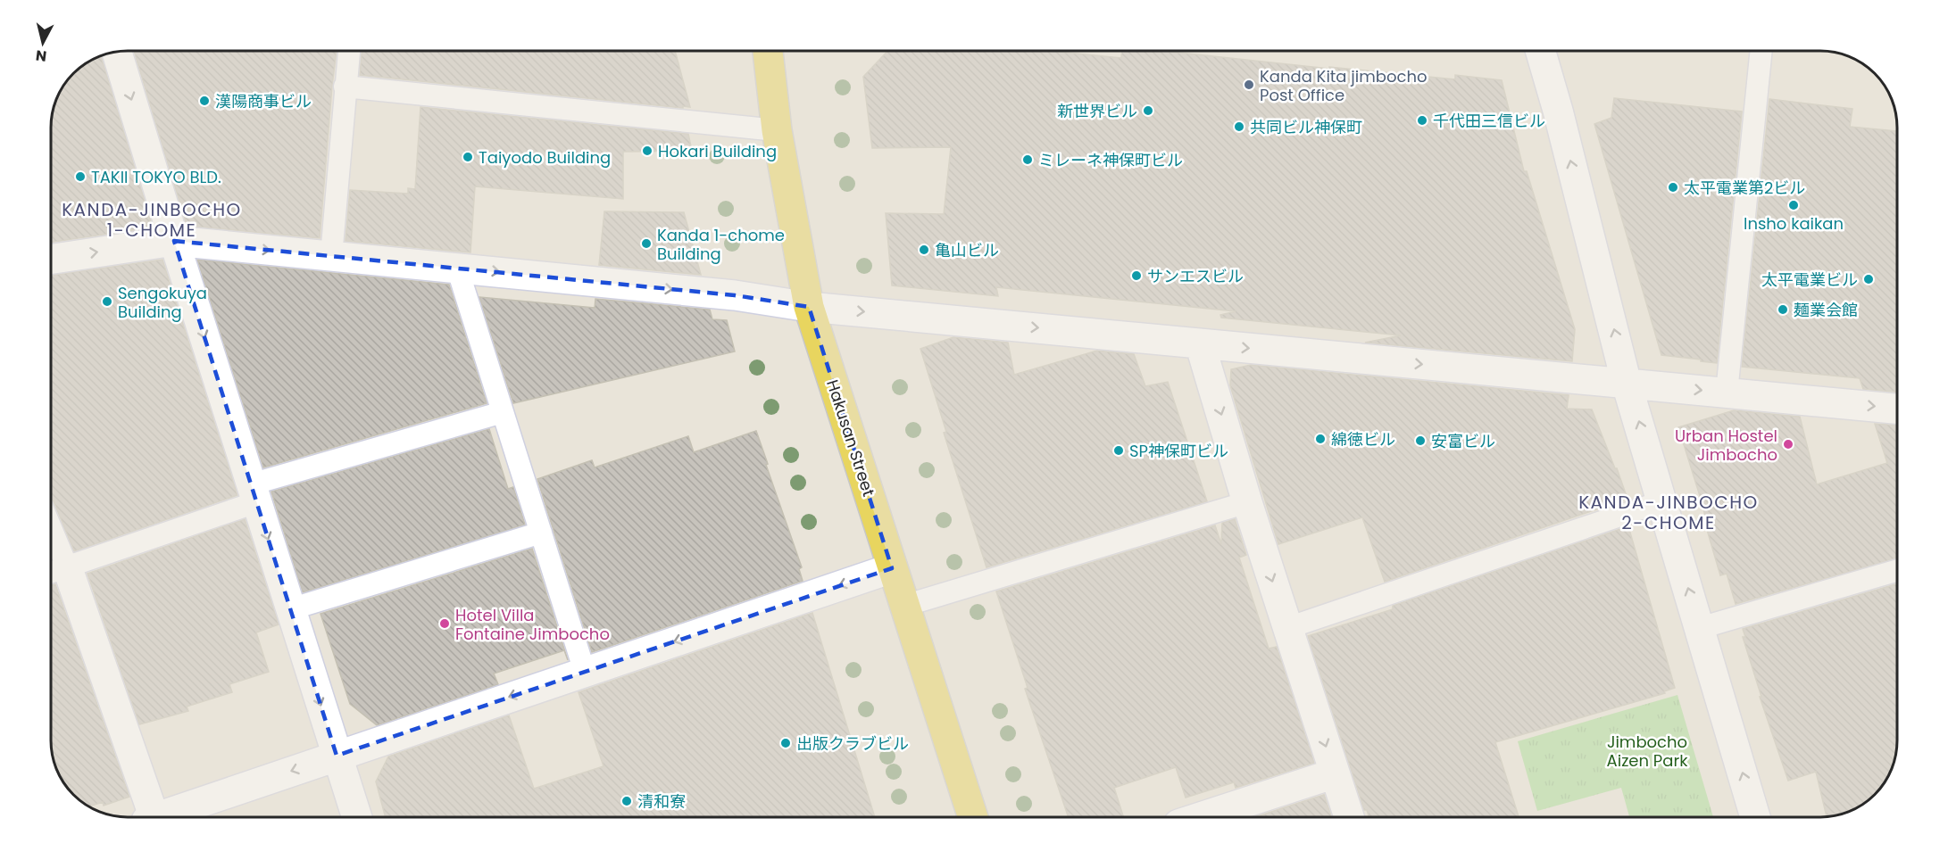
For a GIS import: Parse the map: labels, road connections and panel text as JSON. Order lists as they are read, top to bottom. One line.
{"streets":{"main road":["Hakusan Street"]},"districts":["KANDA-JINBOCHO 1-CHOME","KANDA-JINBOCHO 2-CHOME"],"parks":["Jimbocho Aizen Park"],"places":["Kanda Kita jimbocho Post Office","漢陽商事ビル","新世界ビル","千代田三信ビル","共同ビル神保町","Hokari Building","Taiyodo Building","ミレーネ神保町ビル","TAKII TOKYO BLD.","太平電業第2ビル","Insho kaikan","Kanda 1-chome Building","亀山ビル","サンエスビル","太平電業ビル","Sengokuya Building","麺業会館","綿徳ビル","安富ビル","Urban Hostel Jimbocho","SP神保町ビル","Hotel Villa Fontaine Jimbocho","出版クラブビル","清和寮"],"north":"bottom"}
